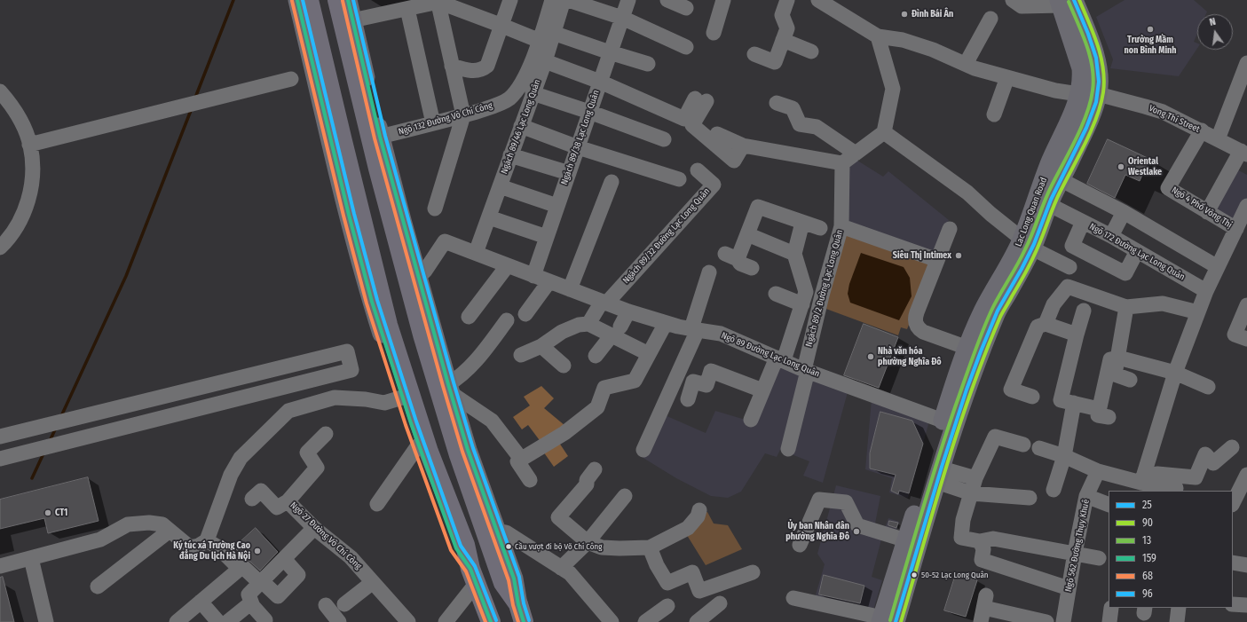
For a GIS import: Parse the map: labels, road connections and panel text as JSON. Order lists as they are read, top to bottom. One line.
{"streets":{"main road":["Lac Long Quan Road"],"street":["Ngõ 132 Đường Võ Chí Công","Vong Thi Street","Ngách 89/46 Lạc Long Quân","Ngách 89/38 Lạc Long Quân","Ngõ 4 Phố Võng Thị","Ngách 89/32 Đường Lạc Long Quân","Ngõ 172 Đường Lạc Long Quân","Ngách 89/2 Đường Lạc Long Quân","Ngõ 89 Đường Lạc Long Quân","Ngõ 27 Đường Võ Chí Công","Ngõ 562 Đường Thụy Khuê"]},"crossings":[["Ngõ 132 Đường Võ Chí Công","Ngách 89/46 Lạc Long Quân"],["Vong Thi Street","Ngõ 4 Phố Võng Thị"],["Vong Thi Street","Lac Long Quan Road"],["Ngách 89/46 Lạc Long Quân","Ngõ 89 Đường Lạc Long Quân"],["Ngách 89/38 Lạc Long Quân","Ngõ 89 Đường Lạc Long Quân"],["Lac Long Quan Road","Ngõ 172 Đường Lạc Long Quân"],["Lac Long Quan Road","Ngõ 89 Đường Lạc Long Quân"],["Ngách 89/32 Đường Lạc Long Quân","Ngõ 89 Đường Lạc Long Quân"],["Ngách 89/2 Đường Lạc Long Quân","Ngõ 89 Đường Lạc Long Quân"]],"places":["Đình Bái Ân","Trường Mầm non Bình Minh","Oriental Westlake","Siêu Thị Intimex","Nhà văn hóa phường Nghĩa Đô","CT1","Ủy ban Nhân dân phường Nghĩa Đô","Cầu vượt đi bộ Võ Chí Công","Ký túc xá Trường Cao đẳng Du lịch Hà Nội","50-52 Lạc Long Quân"],"lines":["transit line 25","transit line 90","transit line 159","transit line 96","transit line 68","transit line 13"],"legend":["25","90","13","159","68","96"],"north":"top"}
